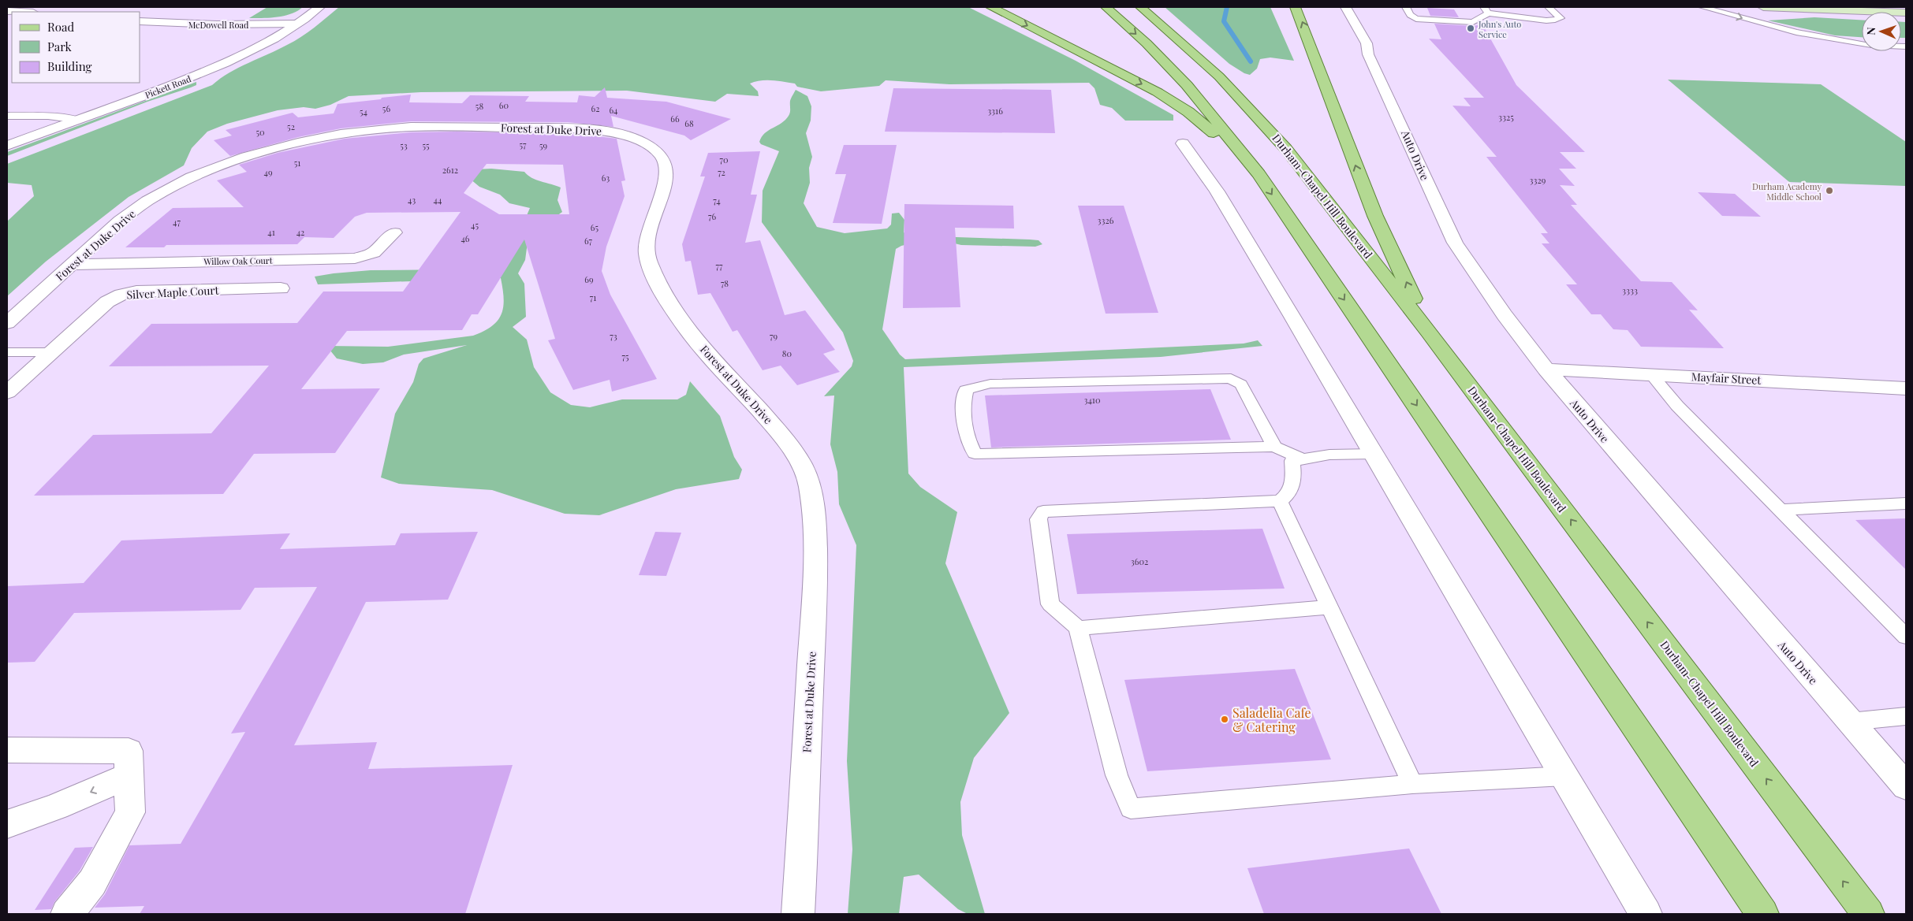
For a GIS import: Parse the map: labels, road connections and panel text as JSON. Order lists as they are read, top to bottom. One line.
{"streets":{"main road":["Durham-Chapel Hill Boulevard"],"street":["McDowell Road","Pickett Road","Forest at Duke Drive","Auto Drive","Willow Oak Court","Silver Maple Court","Mayfair Street"]},"crossings":[["McDowell Road","Pickett Road"],["Forest at Duke Drive","Willow Oak Court"],["Auto Drive","Mayfair Street"]],"places":["John's Auto Service","Durham Academy Middle School","Saladelia Cafe & Catering"],"house_numbers":["60","58","56","62","64","3316","54","3325","66","68","52","50","57","53","55","59","70","51","2612","49","72","63","3329","43","44","74","76","3326","47","45","65","41","42","46","67","77","69","78","3333","71","73","79","80","75","3410","3602"],"legend":["Road","Park","Building"],"north":"left"}
